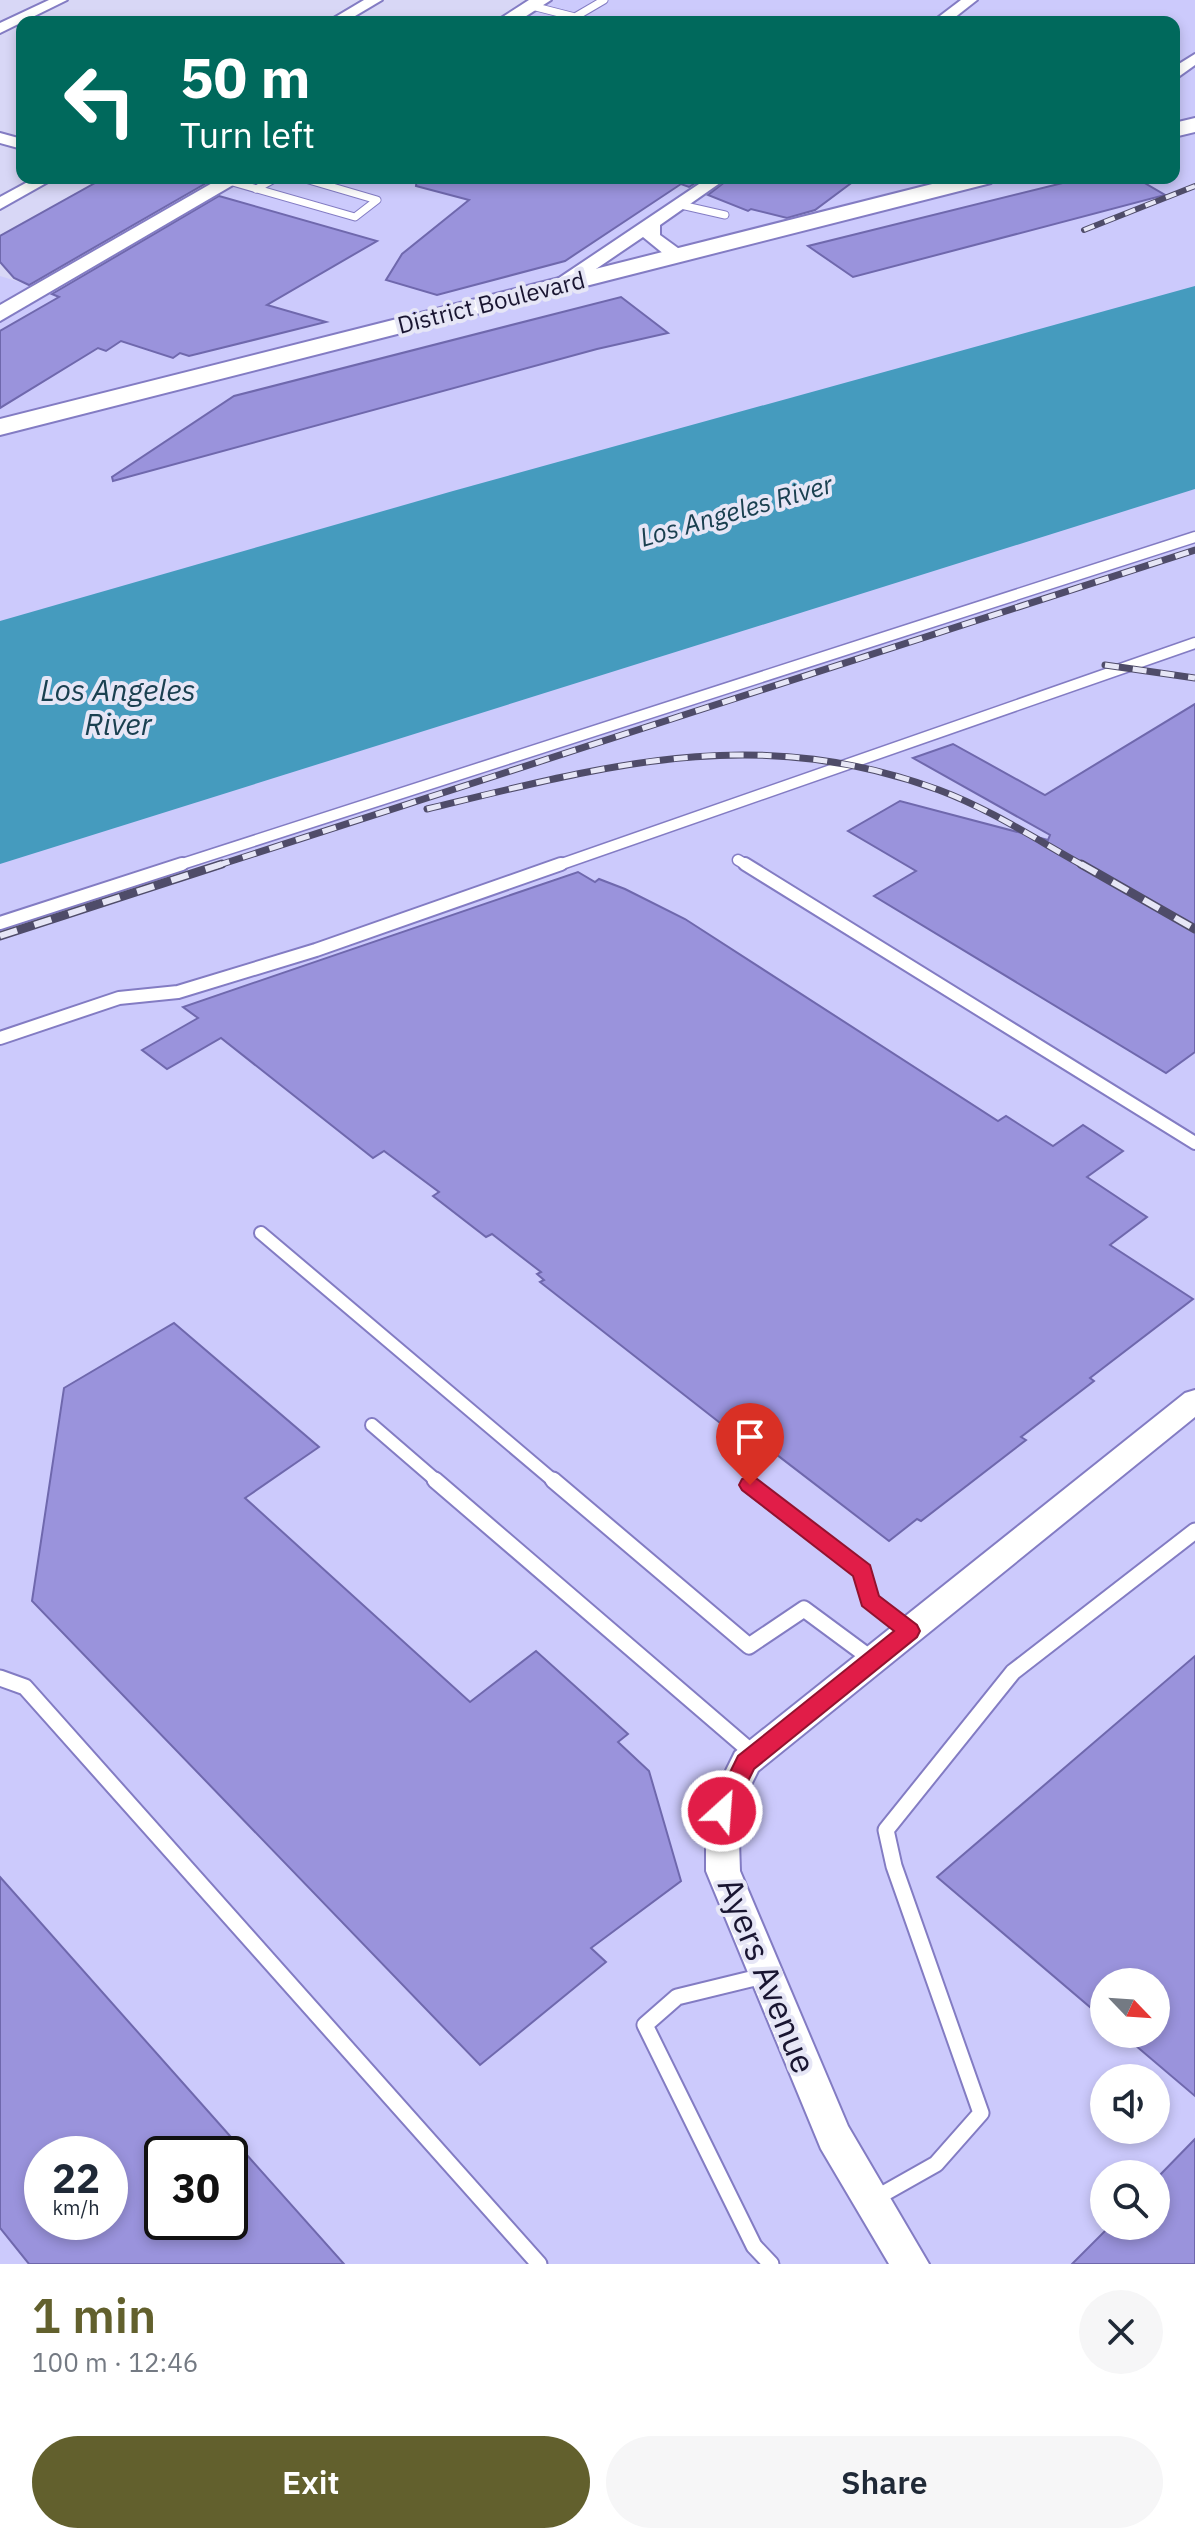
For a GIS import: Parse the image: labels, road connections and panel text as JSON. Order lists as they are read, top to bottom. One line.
{"streets":{"main road":["District Boulevard"],"street":["Ayers Avenue"]},"water":["Los Angeles River"],"north":"bottom right","page":{"turn":["50 m","Turn left"],"speed":"22 km/h","limit":"30","heading":["1 min","100 m · 12:46"],"buttons":["Exit","Share"]}}
